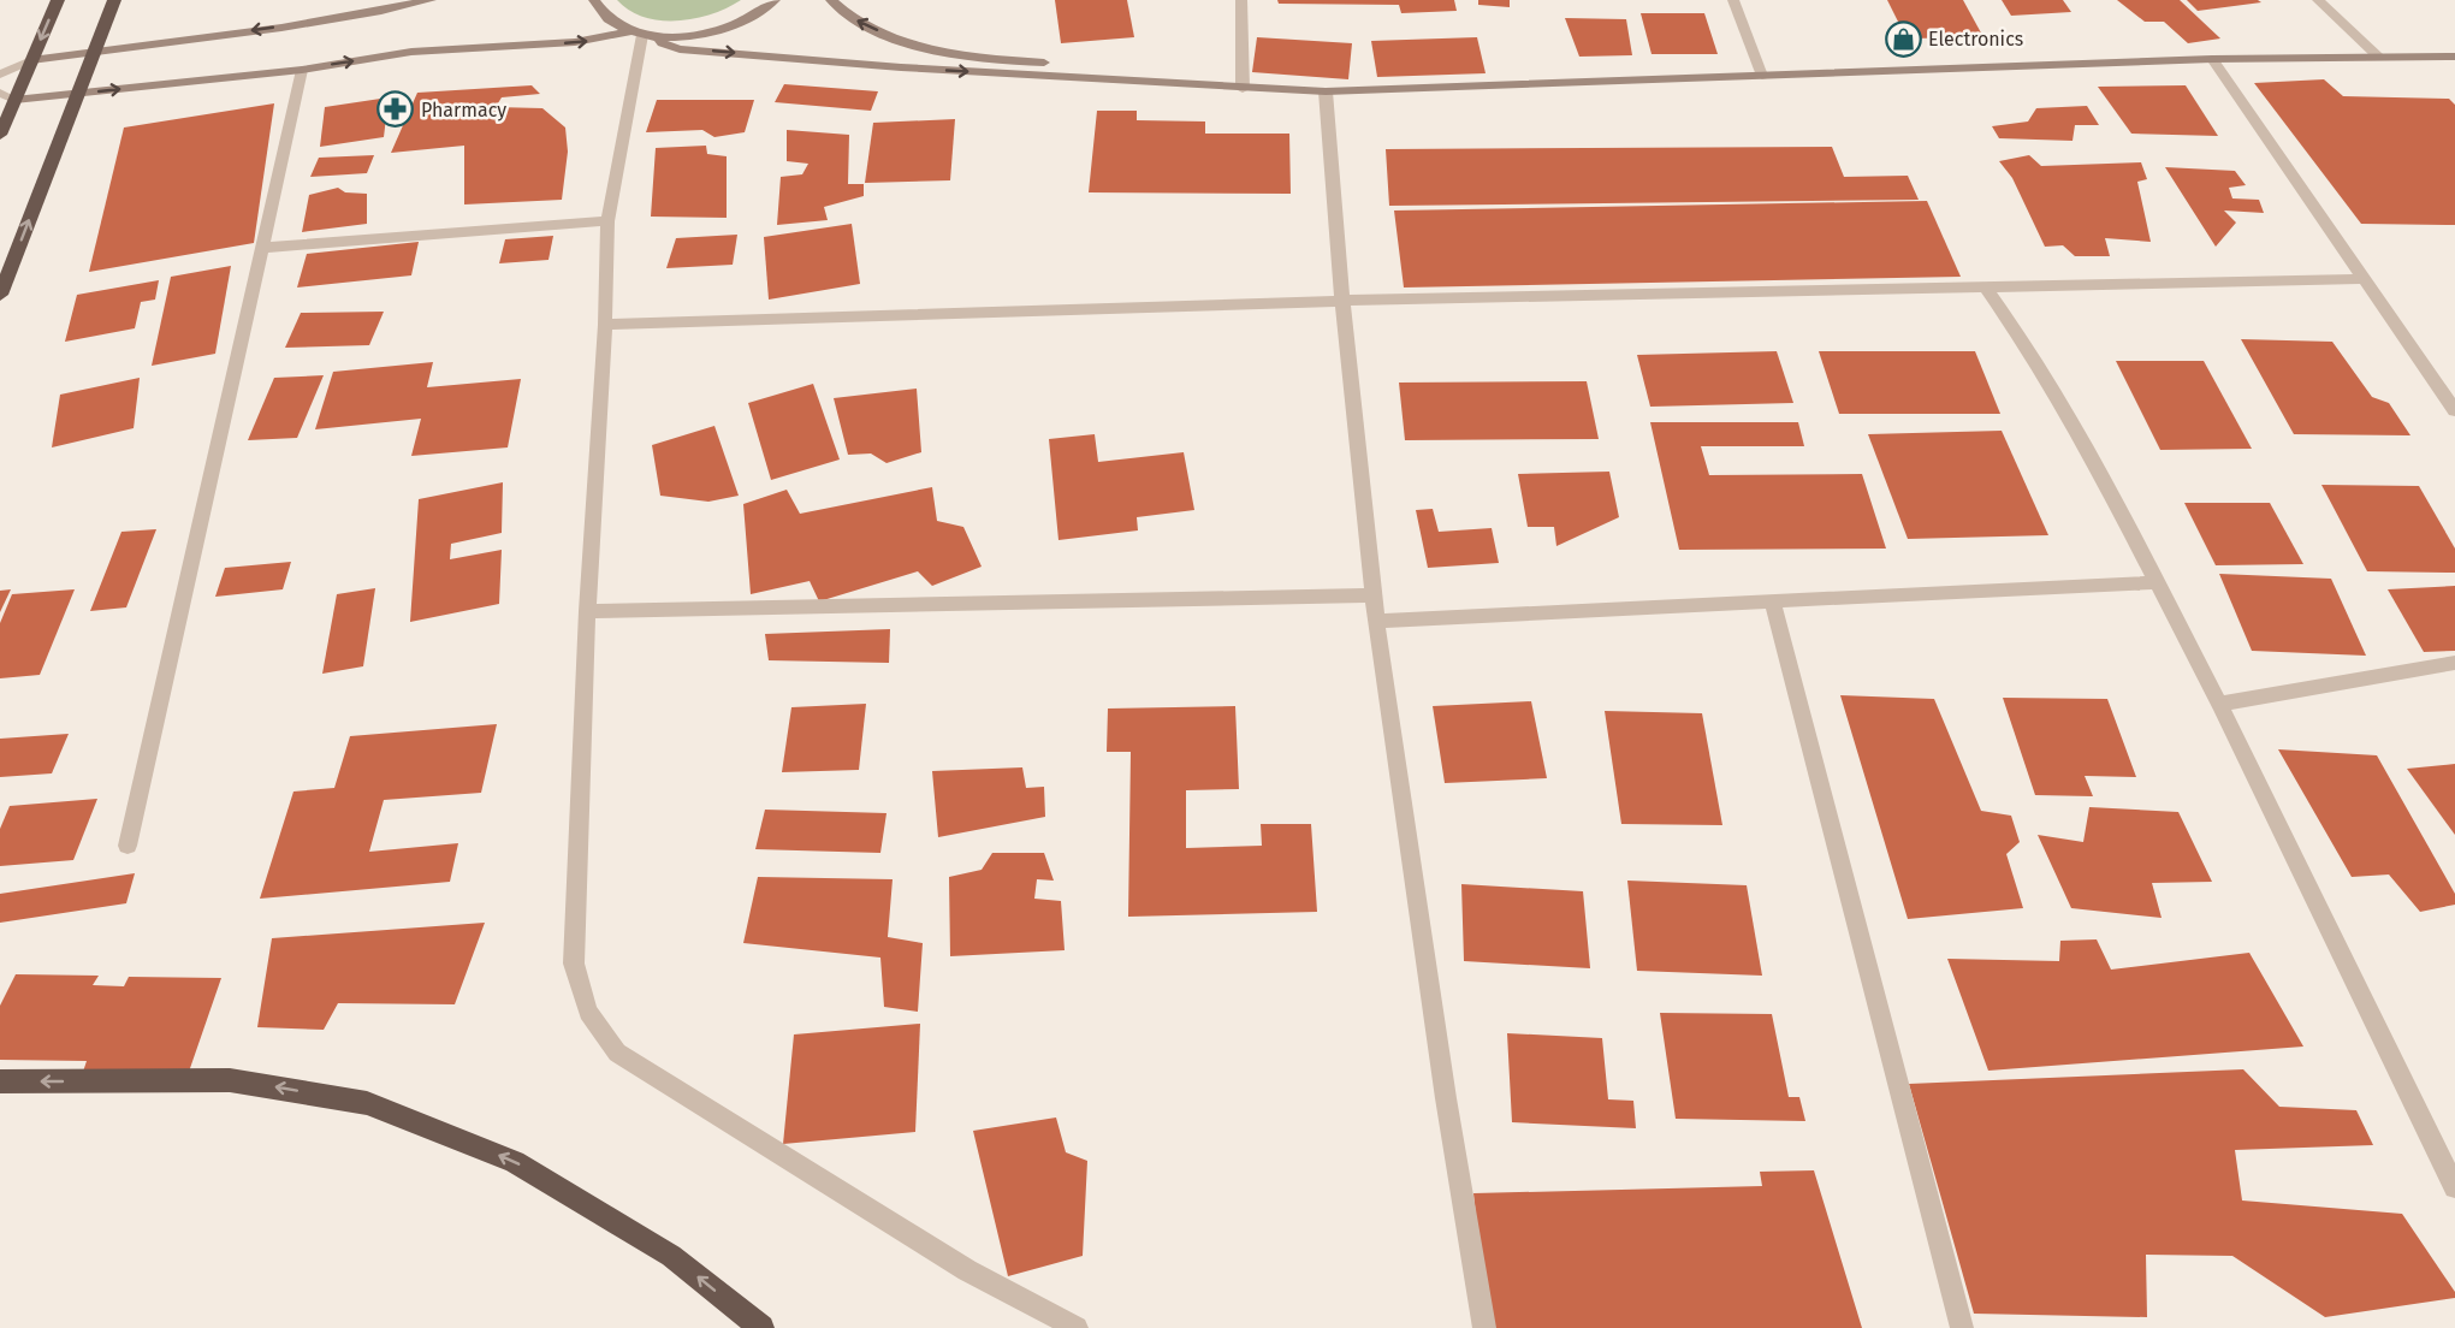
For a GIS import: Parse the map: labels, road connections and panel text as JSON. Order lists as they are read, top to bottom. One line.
{"places":{"shop":["Electronics"],"pharmacy":["Pharmacy"]}}
